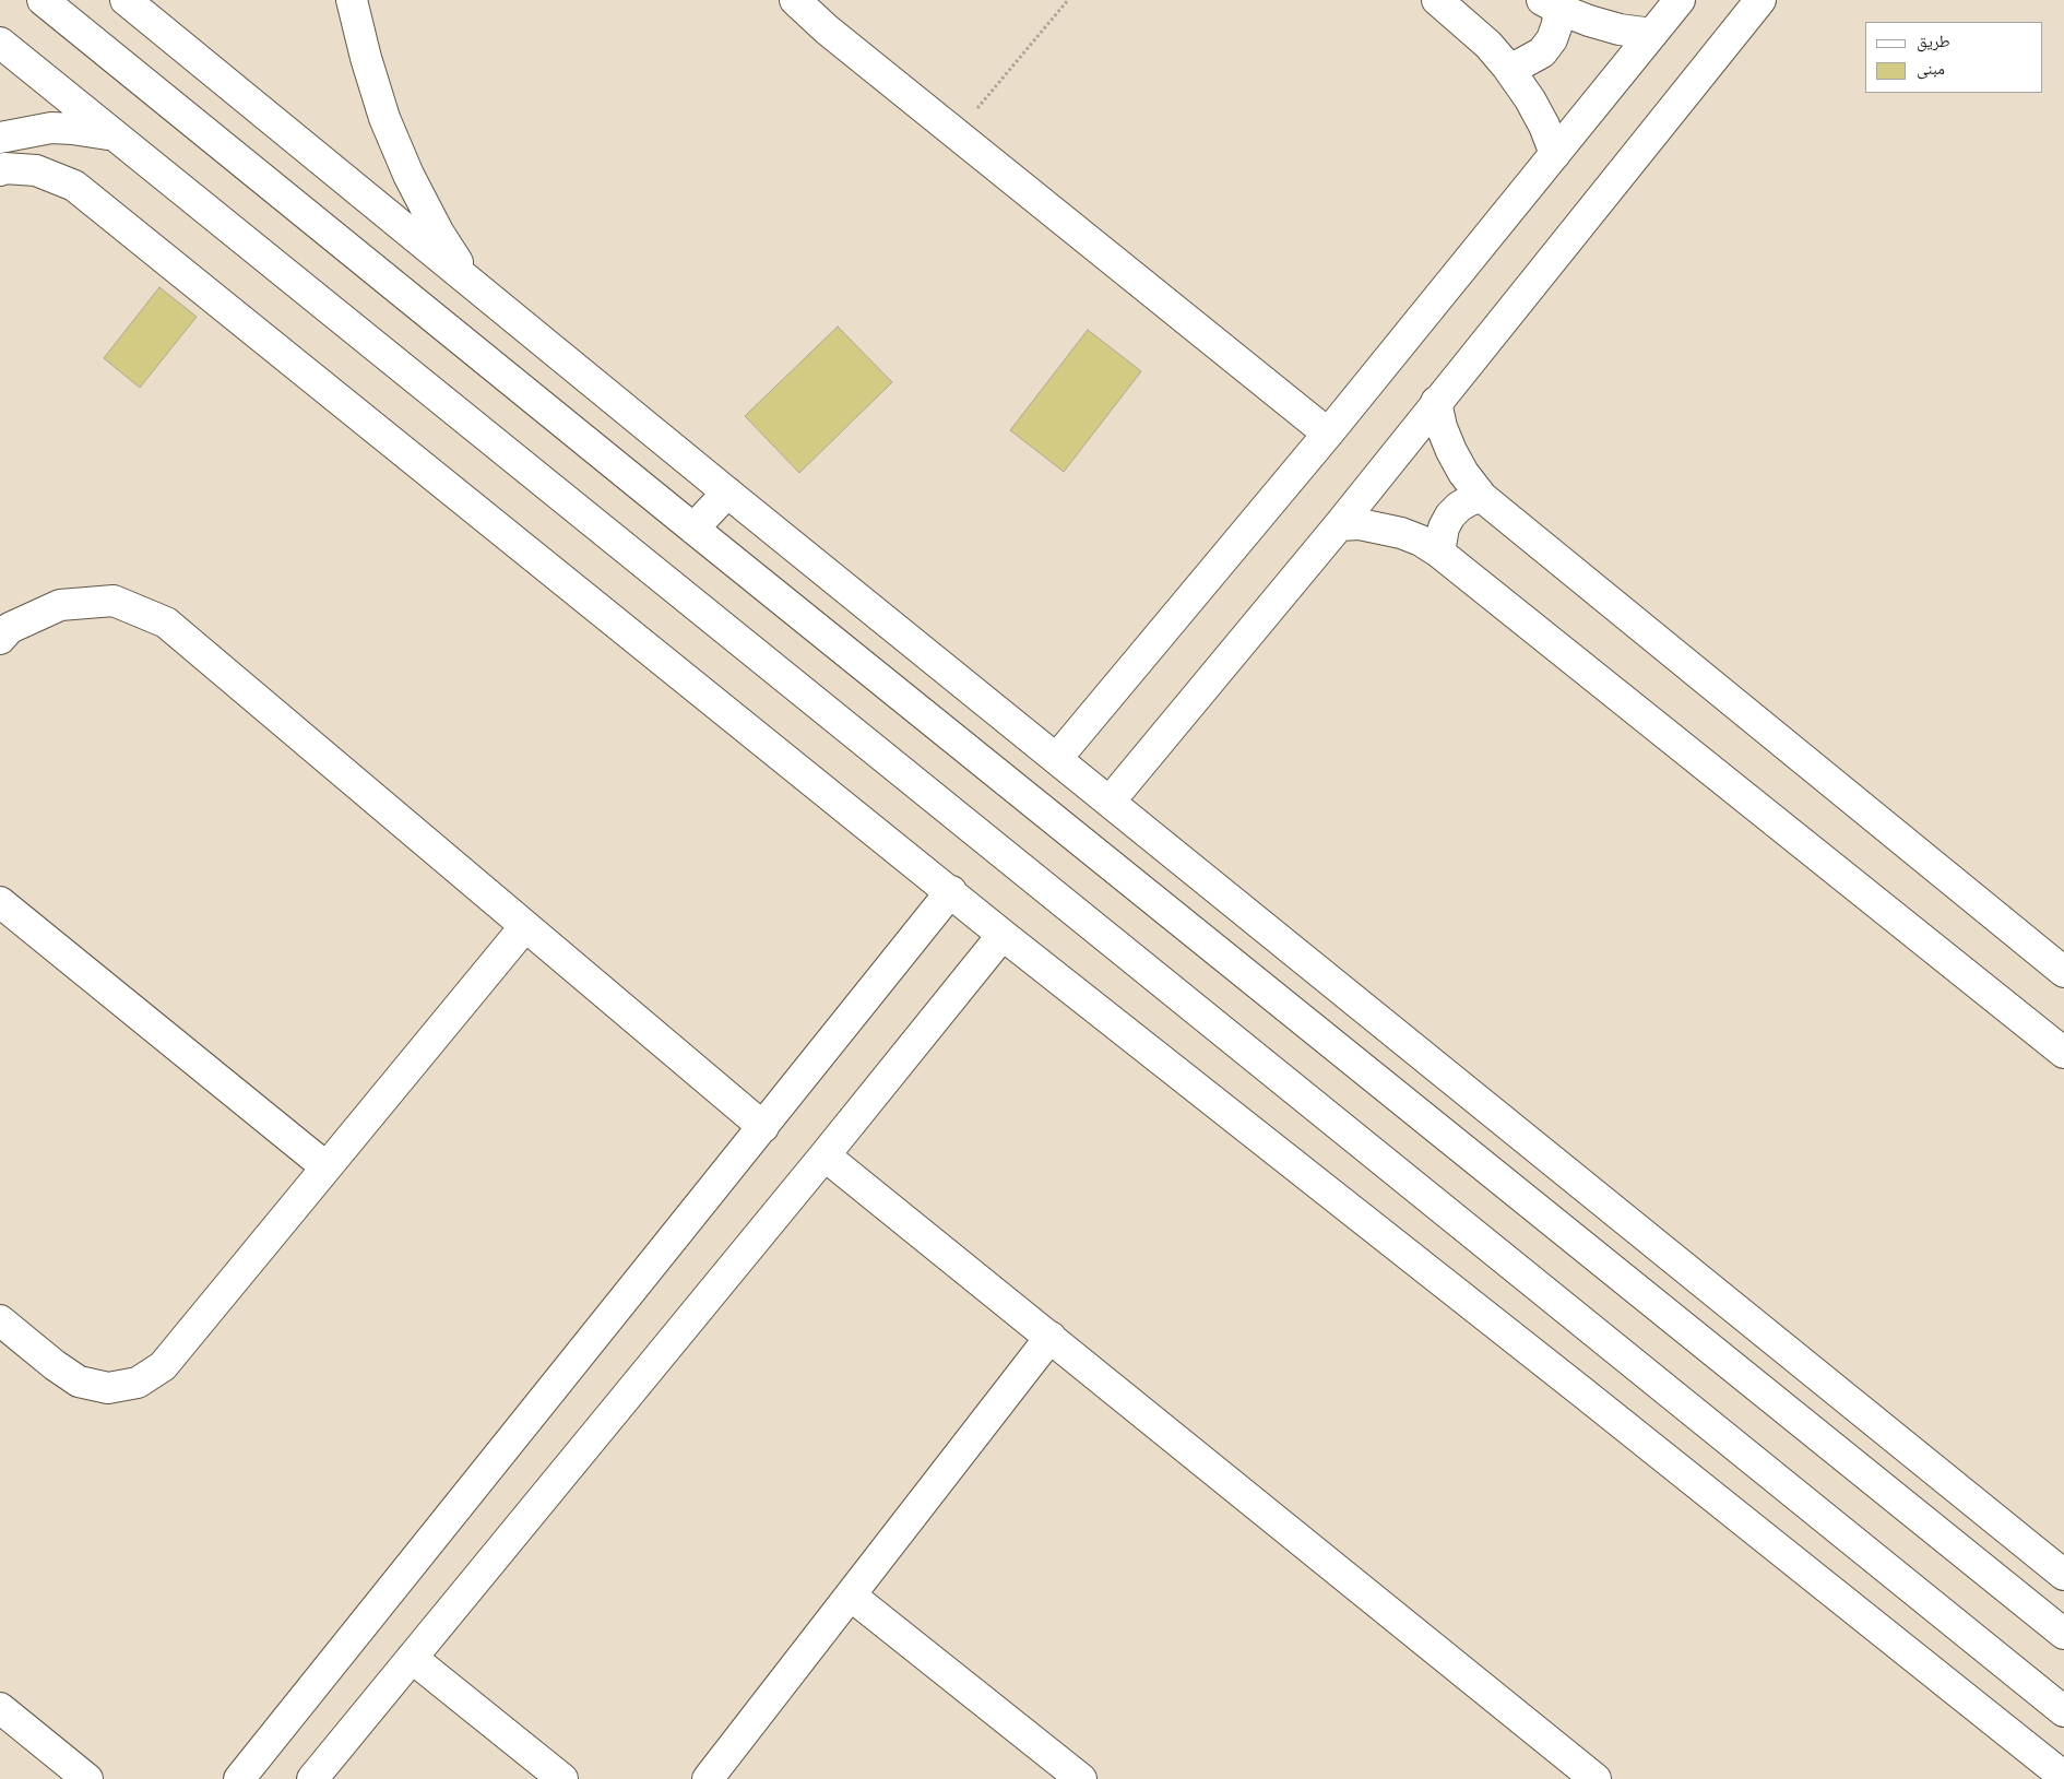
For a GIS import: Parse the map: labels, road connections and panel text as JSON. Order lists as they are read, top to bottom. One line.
{"legend":["طريق","مبنى"]}
